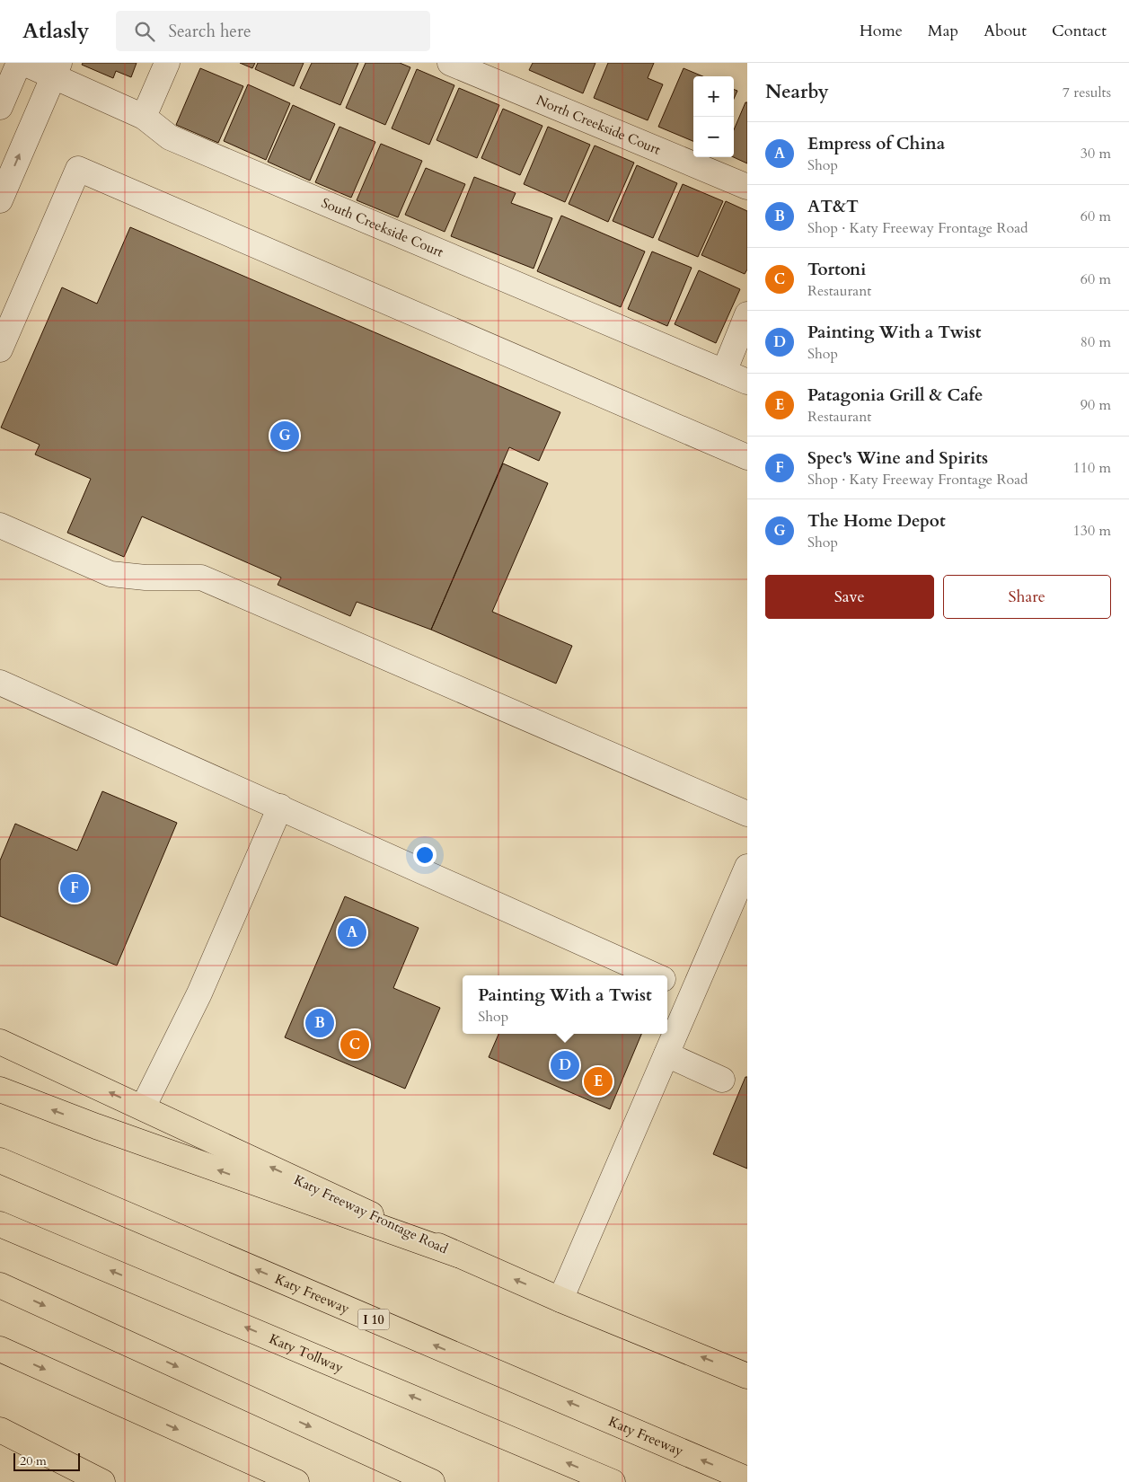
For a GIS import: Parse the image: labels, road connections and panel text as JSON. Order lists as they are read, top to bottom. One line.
{"streets":{"main road":["Katy Freeway Frontage Road","Katy Freeway","I 10","Katy Tollway"],"street":["North Creekside Court","South Creekside Court"]},"scale_bar":"20 m","page":{"header":"Atlasly","search":"Search here","nav":["Home","Map","About","Contact"],"heading":["Nearby","7 results"],"map_buttons":["+","−"],"list":[{"mark":"A","name":"Empress of China","note":"Shop","value":"30 m"},{"mark":"B","name":"AT&T","note":"Shop · Katy Freeway Frontage Road","value":"60 m"},{"mark":"C","name":"Tortoni","note":"Restaurant","value":"60 m"},{"mark":"D","name":"Painting With a Twist","note":"Shop","value":"80 m"},{"mark":"E","name":"Patagonia Grill & Cafe","note":"Restaurant","value":"90 m"},{"mark":"F","name":"Spec's Wine and Spirits","note":"Shop · Katy Freeway Frontage Road","value":"110 m"},{"mark":"G","name":"The Home Depot","note":"Shop","value":"130 m"}],"pins":["G","F","A","B","C","D","E"],"buttons":["Save","Share"],"popup":["Painting With a Twist","Shop"],"scale":"20 m"}}
